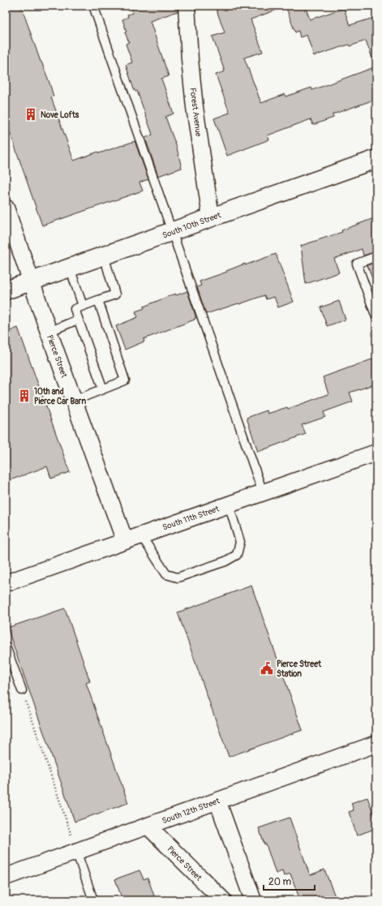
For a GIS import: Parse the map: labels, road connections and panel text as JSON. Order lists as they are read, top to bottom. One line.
{"streets":{"main road":["South 10th Street"],"street":["Forest Avenue","Pierce Street","South 11th Street","South 12th Street"]},"crossings":[["Forest Avenue","South 10th Street"],["South 10th Street","Pierce Street"],["Pierce Street","South 11th Street"],["Pierce Street","South 12th Street"]],"places":{"building":["Nove Lofts","10th and Pierce Car Barn"],"public building":["Pierce Street Station"]},"scale_bar":"20 m"}
